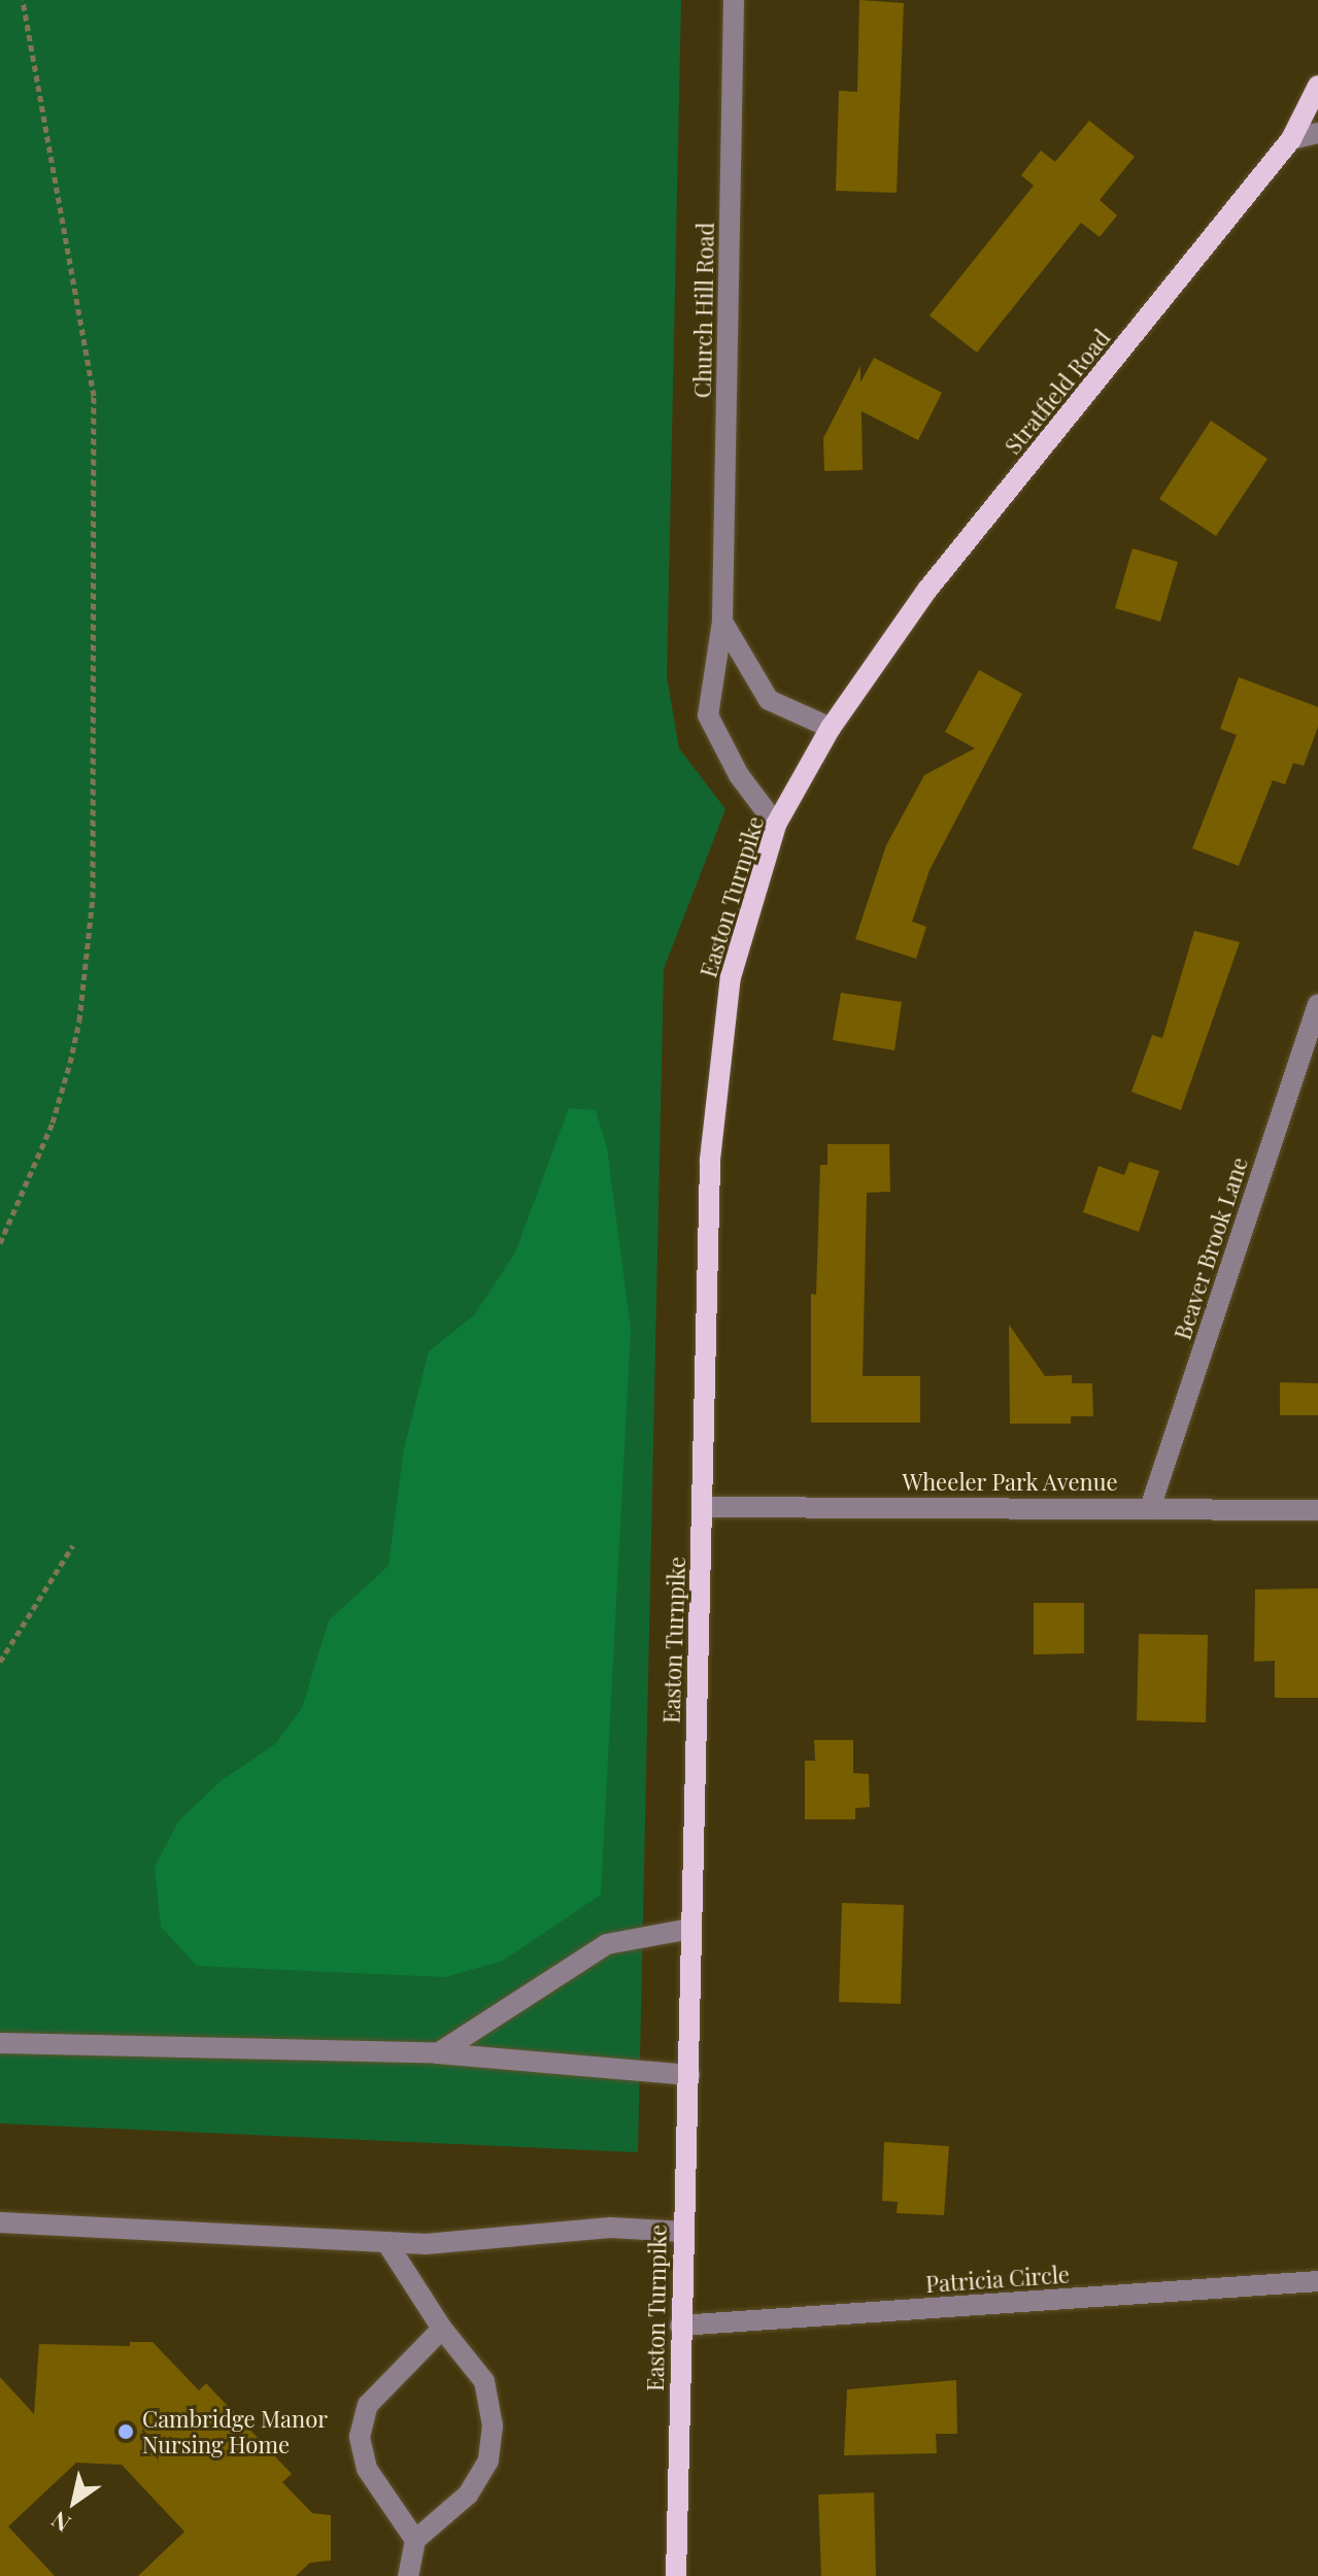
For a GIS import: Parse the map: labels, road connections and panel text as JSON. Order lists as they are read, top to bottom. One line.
{"streets":{"main road":["Stratfield Road","Easton Turnpike"],"street":["Church Hill Road","Beaver Brook Lane","Wheeler Park Avenue","Patricia Circle"]},"crossings":[["Church Hill Road","Easton Turnpike"],["Stratfield Road","Easton Turnpike"],["Easton Turnpike","Wheeler Park Avenue"],["Easton Turnpike","Patricia Circle"],["Beaver Brook Lane","Wheeler Park Avenue"]],"places":["Cambridge Manor Nursing Home"],"north":"bottom left"}
